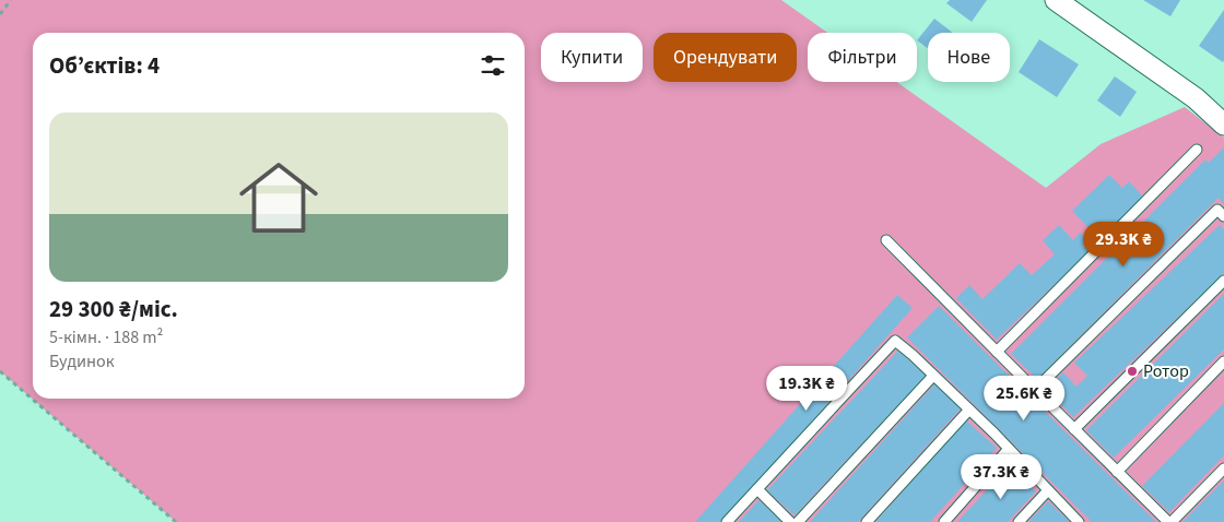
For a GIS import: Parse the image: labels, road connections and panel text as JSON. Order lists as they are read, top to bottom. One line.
{"places":["Ротор"],"page":{"chip":["Купити","Орендувати","Фільтри","Нове"],"heading":"Об’єктів: 4","list":[{"name":"29 300 ₴/міс.","note":"5-кімн. · 188 m² · Будинок"}],"price":["29.3K ₴","19.3K ₴","25.6K ₴","37.3K ₴"]}}
